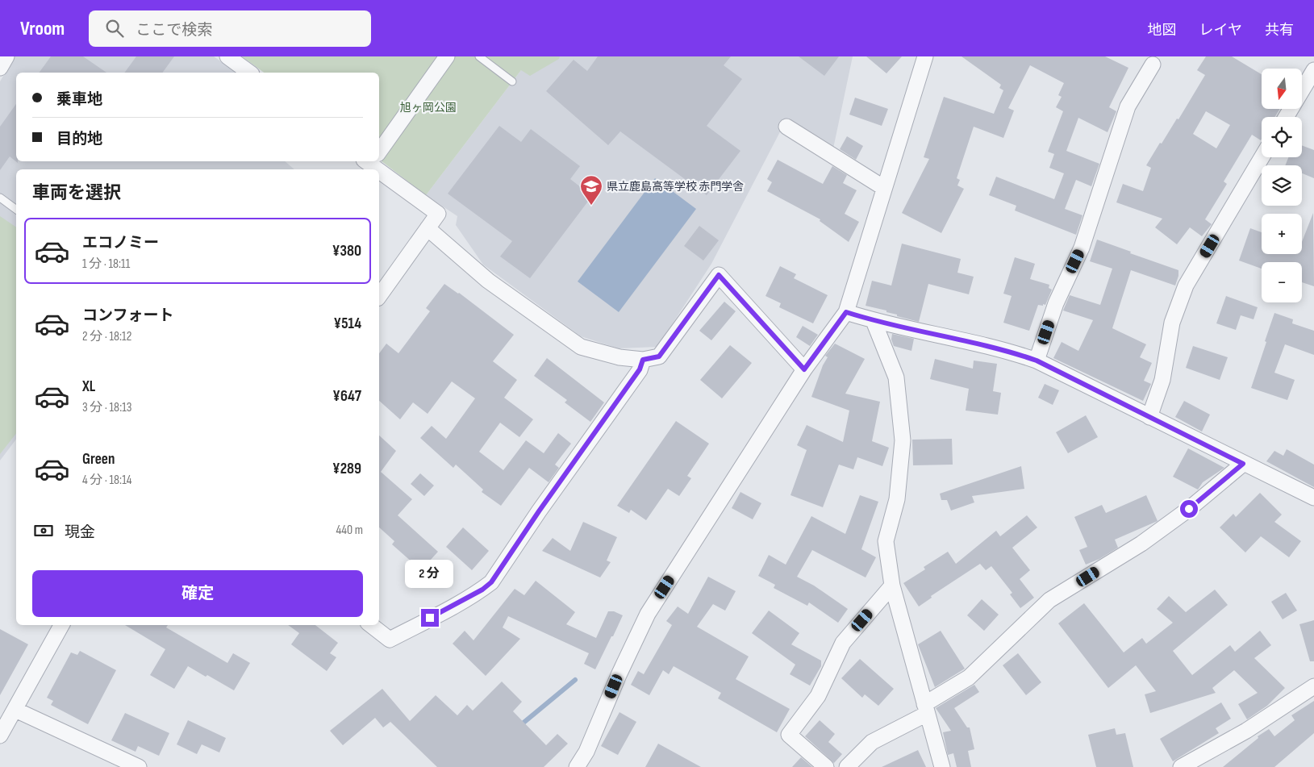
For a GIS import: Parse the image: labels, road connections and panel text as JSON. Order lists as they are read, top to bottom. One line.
{"parks":["旭ヶ岡公園"],"places":{"school or university":["県立鹿島高等学校 赤門学舎"]},"north":"bottom","page":{"header":"Vroom","search":"ここで検索","nav":["地図","レイヤ","共有"],"map_buttons":["+","−"],"banner":["乗車地","目的地"],"heading":"車両を選択","list":[{"name":"エコノミー","note":"1 分 · 18:11","value":"¥380"},{"name":"コンフォート","note":"2 分 · 18:12","value":"¥514"},{"name":"XL","note":"3 分 · 18:13","value":"¥647"},{"name":"Green","note":"4 分 · 18:14","value":"¥289"}],"pay":["現金","440 m"],"bubble":"2 分","buttons":"確定"}}
